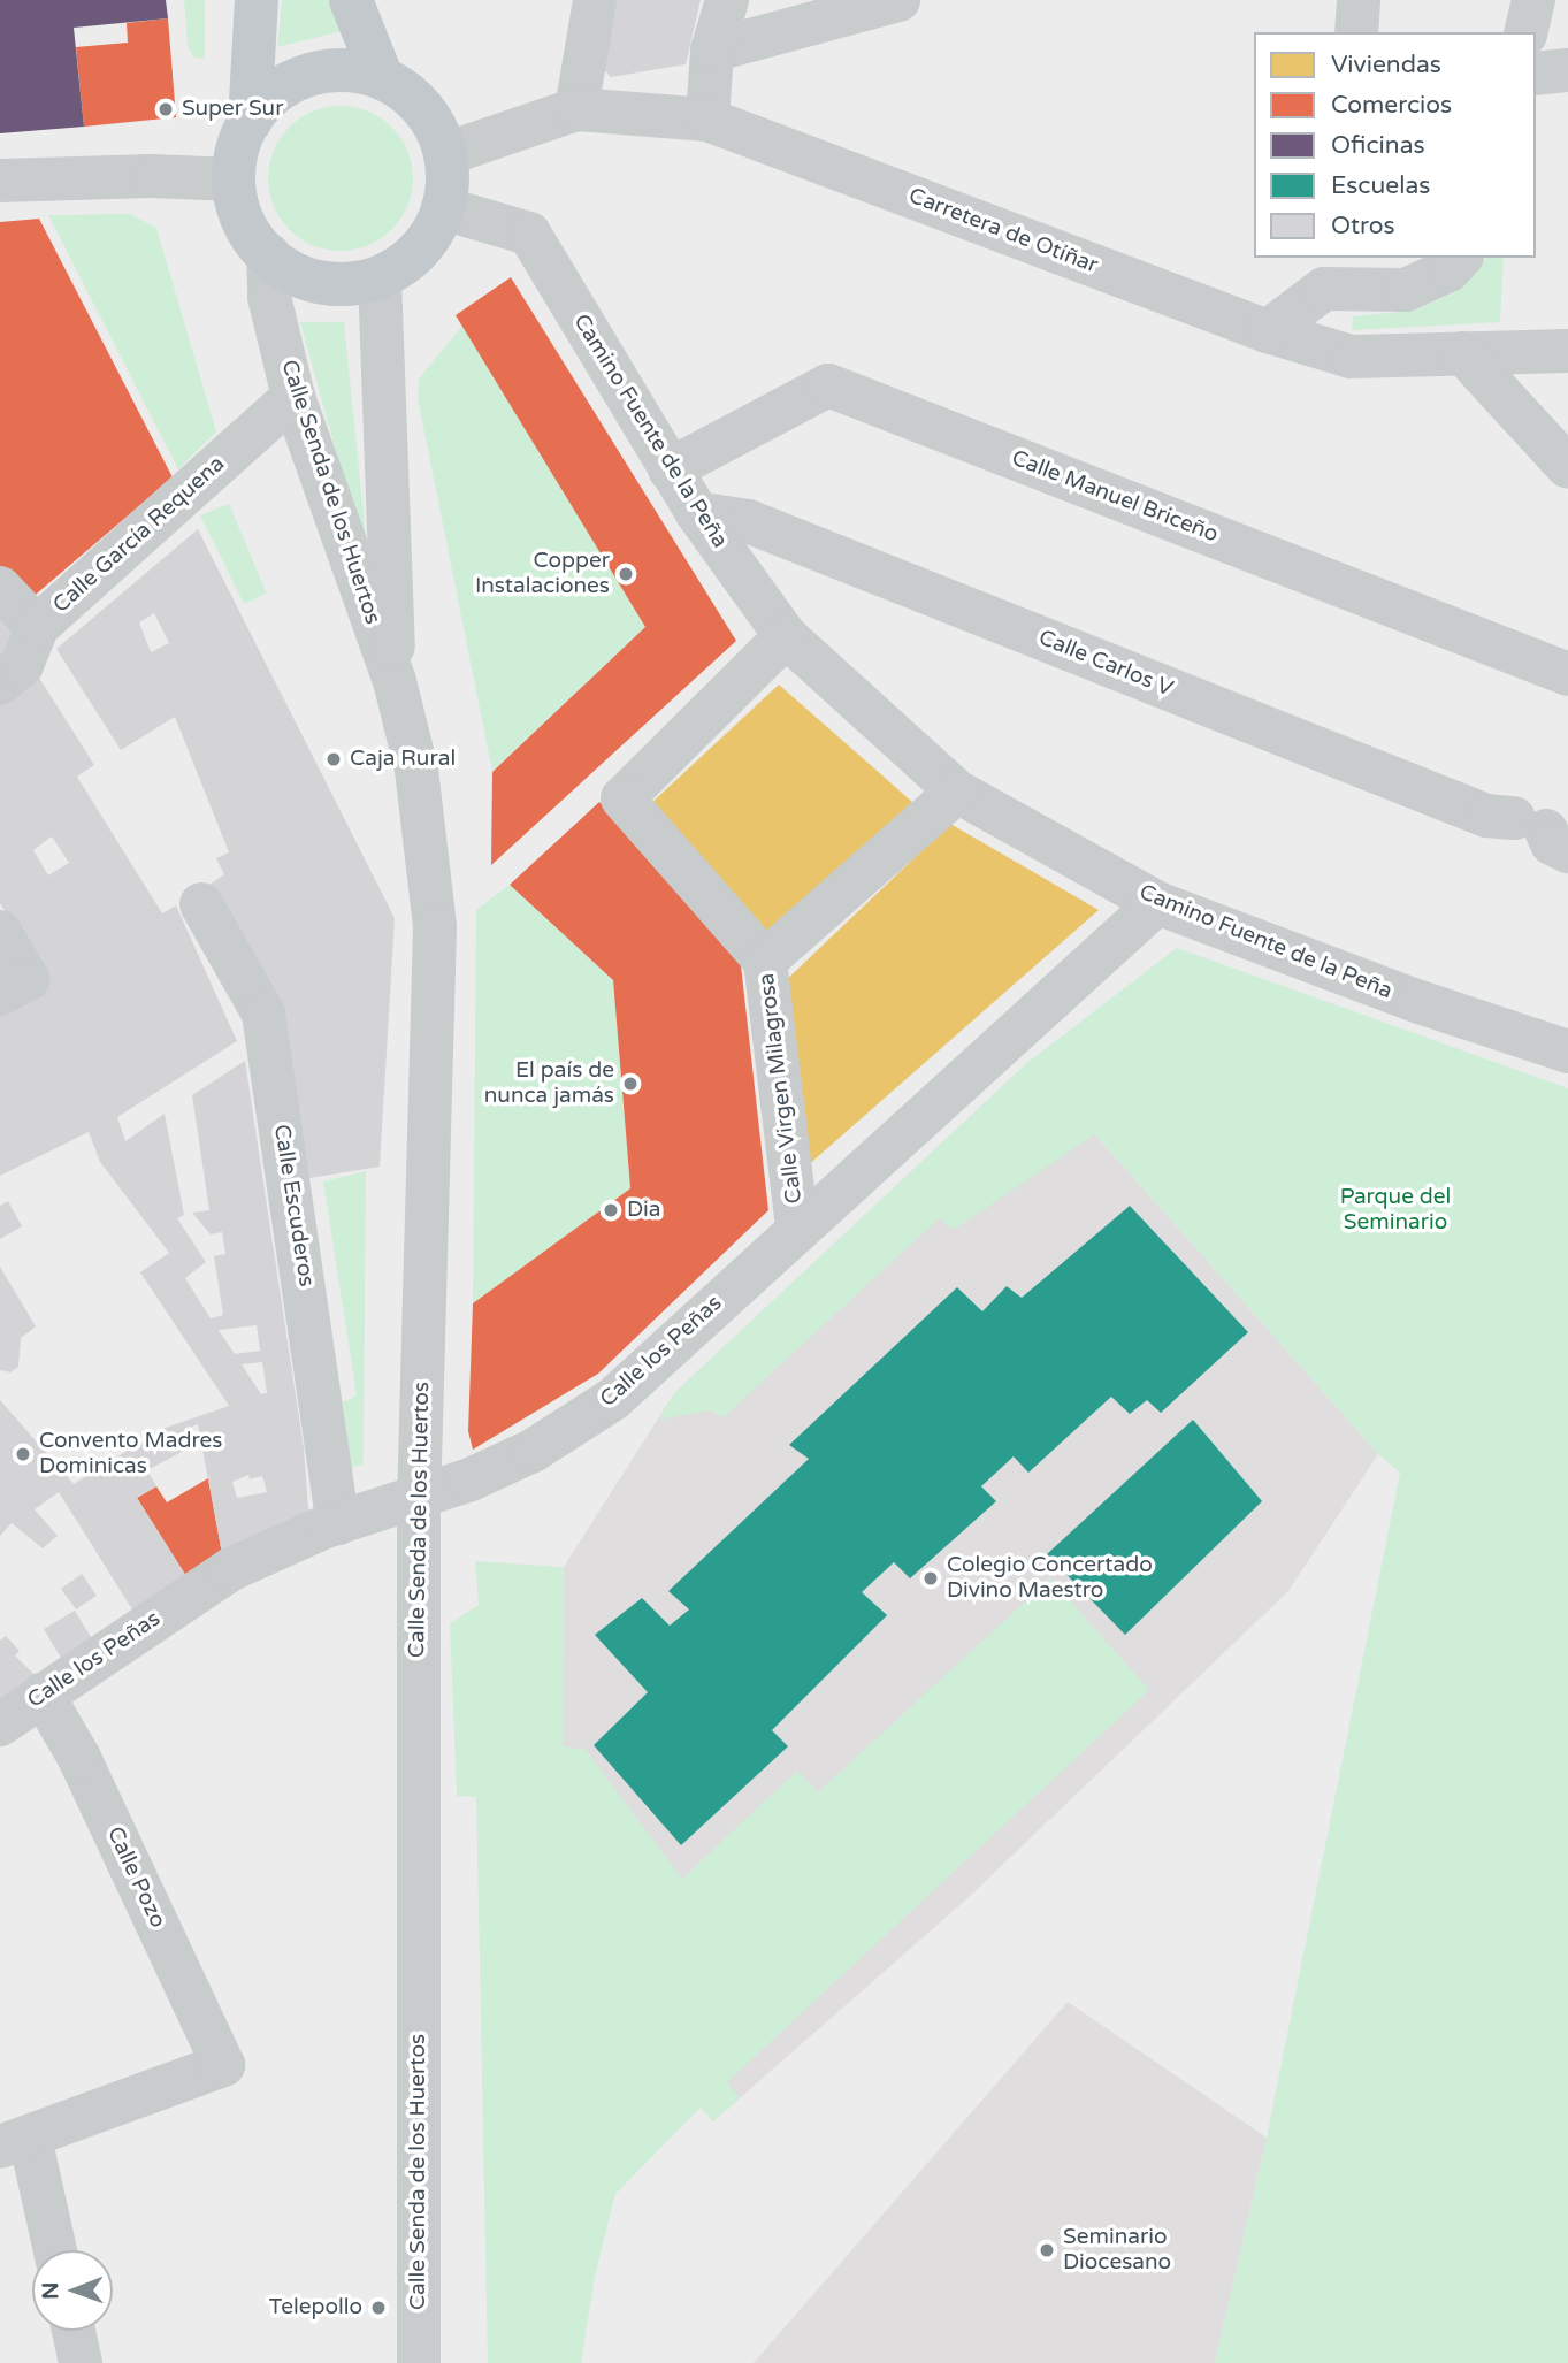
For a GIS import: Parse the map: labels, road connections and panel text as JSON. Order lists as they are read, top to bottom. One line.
{"streets":{"street":["Carretera de Otíñar","Camino Fuente de la Peña","Calle Senda de los Huertos","Calle Manuel Briceño","Calle García Requena","Calle Carlos V","Calle Virgen Milagrosa","Calle Escuderos","Calle los Peñas","Calle Pozo"]},"crossings":[["Carretera de Otíñar","Camino Fuente de la Peña"],["Carretera de Otíñar","Calle Senda de los Huertos"],["Camino Fuente de la Peña","Calle Senda de los Huertos"],["Camino Fuente de la Peña","Calle Manuel Briceño"],["Camino Fuente de la Peña","Calle Carlos V"],["Camino Fuente de la Peña","Calle Virgen Milagrosa"],["Camino Fuente de la Peña","Calle los Peñas"],["Calle Senda de los Huertos","Calle García Requena"],["Calle Senda de los Huertos","Calle los Peñas"],["Calle Virgen Milagrosa","Calle los Peñas"],["Calle Escuderos","Calle los Peñas"],["Calle los Peñas","Calle Pozo"]],"parks":["Parque del Seminario"],"places":["Super Sur","Copper Instalaciones","Caja Rural","El país de nunca jamás","Dia","Convento Madres Dominicas","Colegio Concertado Divino Maestro","Seminario Diocesano","Telepollo"],"legend":["Viviendas","Comercios","Oficinas","Escuelas","Otros"],"north":"left"}
